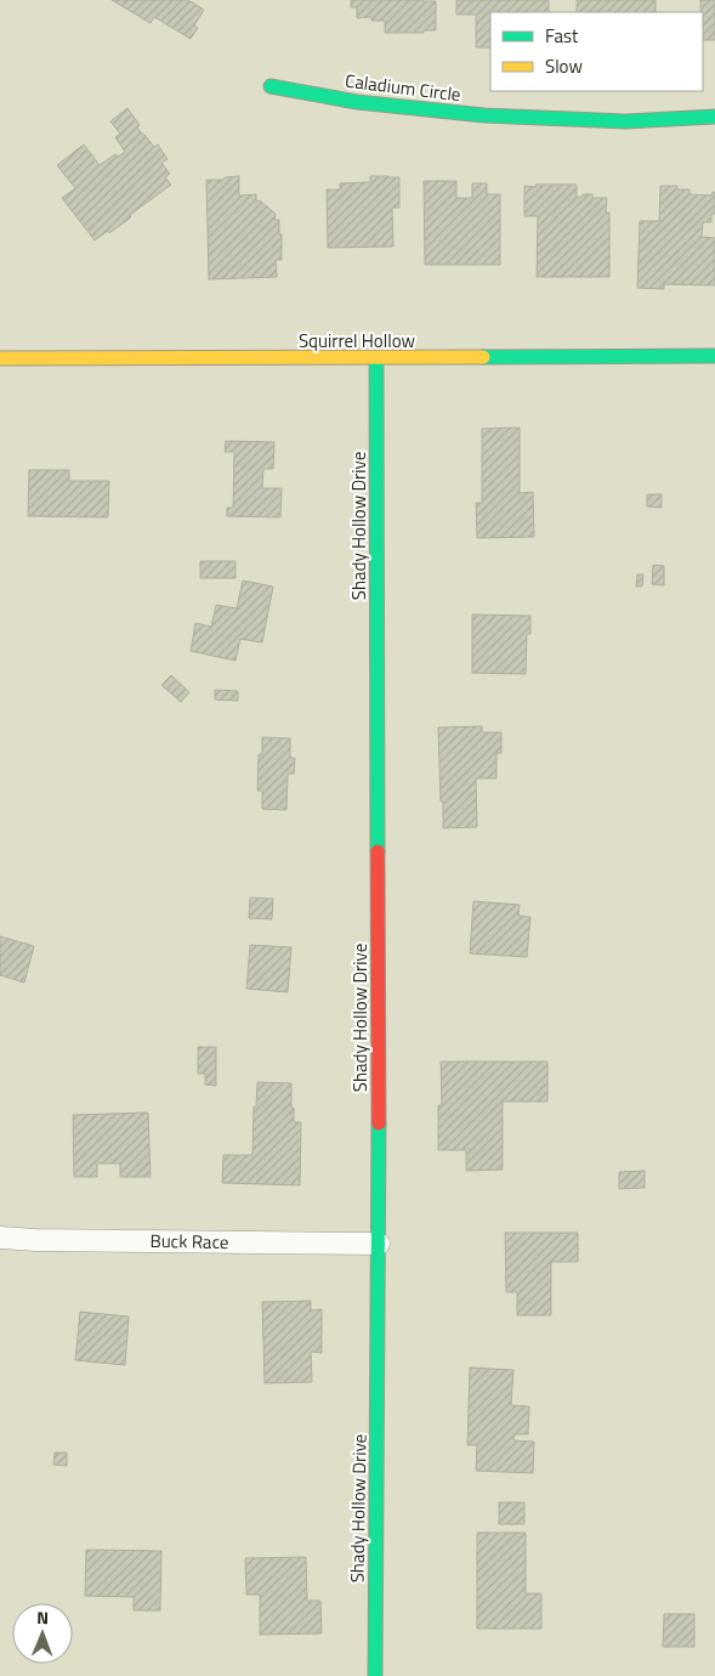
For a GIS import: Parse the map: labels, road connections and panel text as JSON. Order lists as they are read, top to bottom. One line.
{"streets":{"street":["Caladium Circle","Squirrel Hollow","Shady Hollow Drive","Buck Race"]},"crossings":[["Squirrel Hollow","Shady Hollow Drive"],["Shady Hollow Drive","Buck Race"]],"legend":["Fast","Slow"],"north":"top"}
